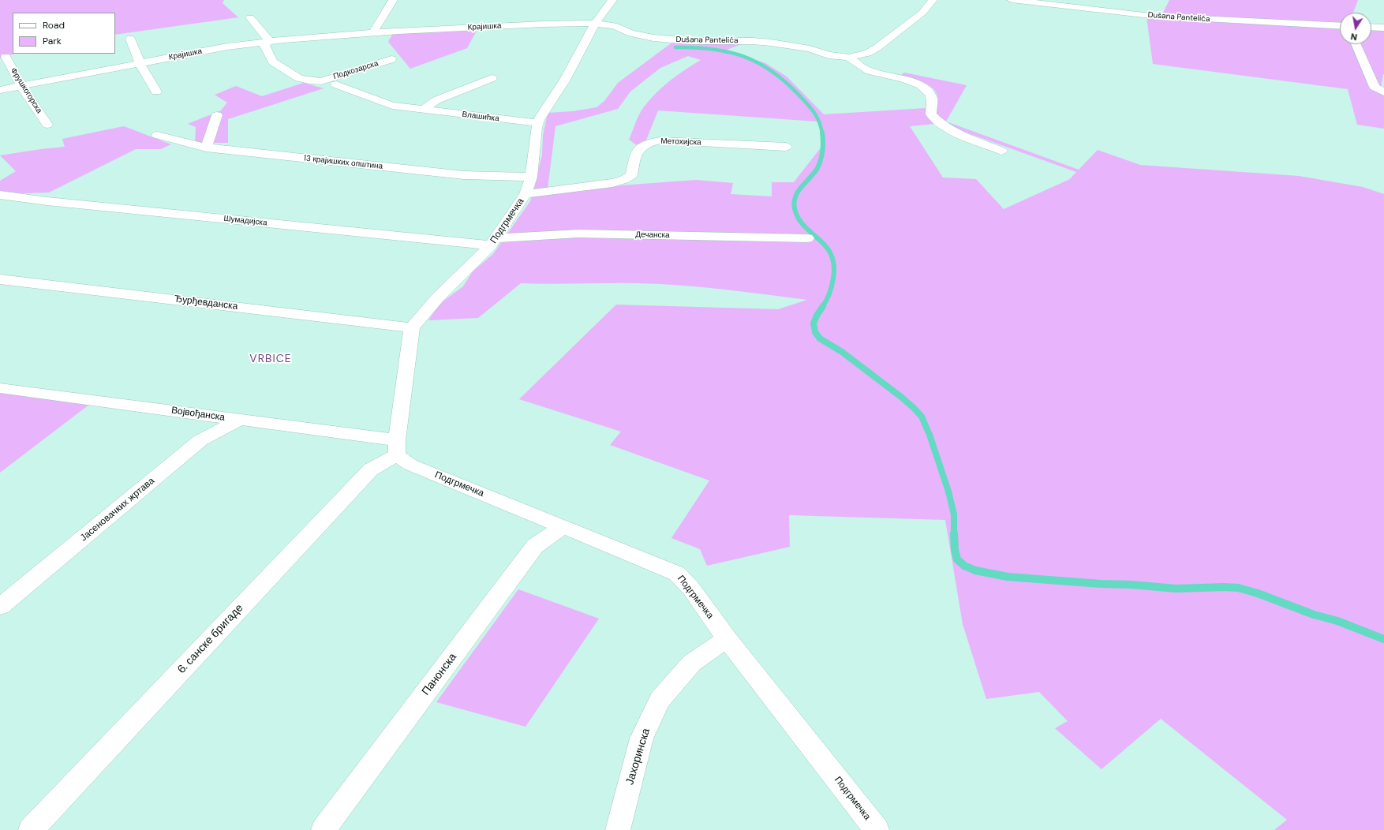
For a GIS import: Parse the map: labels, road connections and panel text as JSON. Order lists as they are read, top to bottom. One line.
{"streets":{"street":["Dušana Pantelića","Крајишка","Подкозарска","Фрушкогорска","Влашићка","Метохијска","13 крајишких општина","Шумадијска","Подгрмечка","Дечанска","Ђурђевданска","Војвођанска","Јасеновачких жртава","6. санске бригаде","Панонска","Јахоринска"]},"crossings":[["Dušana Pantelića","Крајишка"],["Dušana Pantelića","Подгрмечка"],["Крајишка","Подкозарска"],["Крајишка","Фрушкогорска"],["Крајишка","Подгрмечка"],["Влашићка","Подгрмечка"],["Метохијска","Подгрмечка"],["13 крајишких општина","Подгрмечка"],["Шумадијска","Подгрмечка"],["Шумадијска","Дечанска"],["Подгрмечка","Дечанска"],["Подгрмечка","Ђурђевданска"],["Подгрмечка","Војвођанска"],["Подгрмечка","6. санске бригаде"],["Подгрмечка","Панонска"],["Подгрмечка","Јахоринска"],["Војвођанска","Јасеновачких жртава"],["Војвођанска","6. санске бригаде"]],"districts":["VRBICE"],"legend":["Road","Park"],"north":"bottom"}
